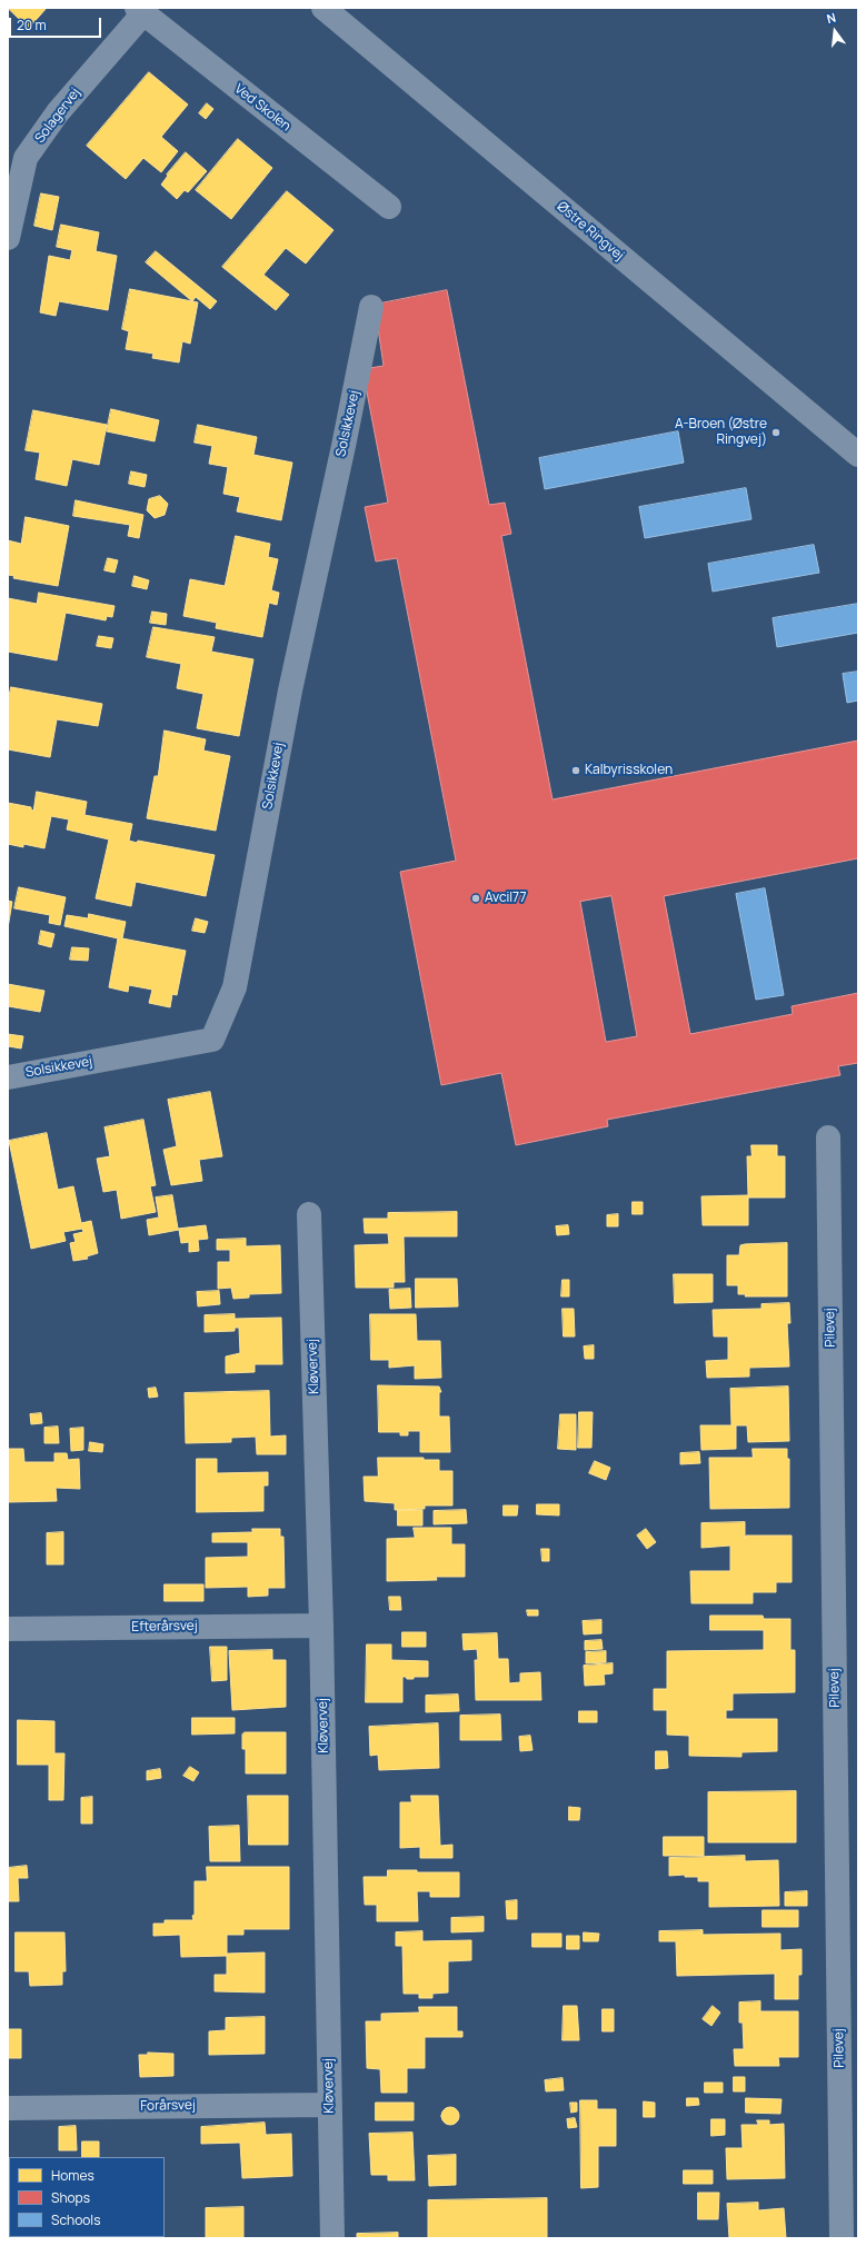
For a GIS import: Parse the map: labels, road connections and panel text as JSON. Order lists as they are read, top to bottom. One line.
{"streets":{"street":["Ved Skolen","Solagervej","Østre Ringvej","Solsikkevej","Pilevej","Kløvervej","Efterårsvej","Forårsvej"]},"crossings":[["Ved Skolen","Solagervej"],["Kløvervej","Efterårsvej"],["Kløvervej","Forårsvej"]],"places":["A-Broen (Østre Ringvej)","Kalbyrisskolen","Avcil77"],"legend":["Homes","Shops","Schools"],"scale_bar":"20 m","north":"top"}
